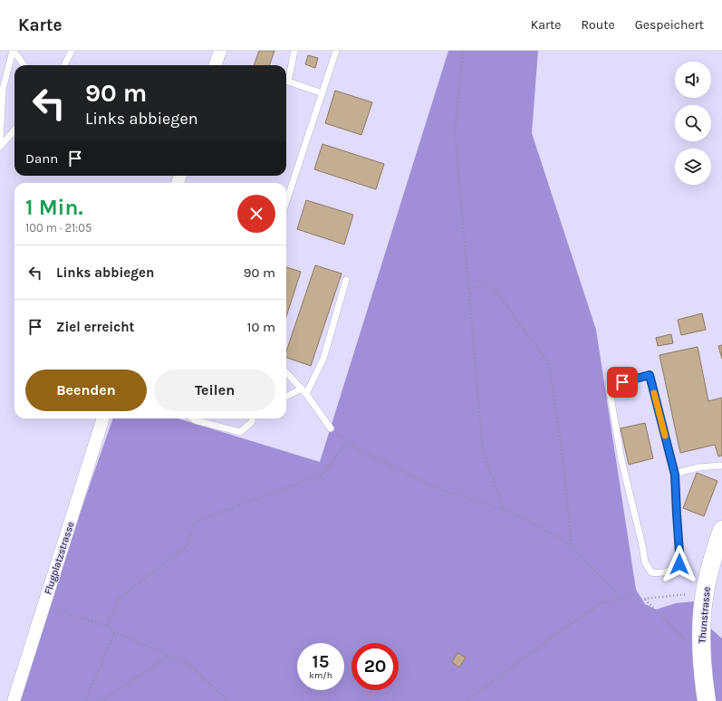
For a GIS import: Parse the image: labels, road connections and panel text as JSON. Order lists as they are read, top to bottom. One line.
{"streets":{"street":["Flugplatzstrasse","Thunstrasse"]},"page":{"header":"Karte","nav":["Karte","Route","Gespeichert"],"turn":["90 m","Links abbiegen"],"then":"Dann","heading":["1 Min.","100 m · 21:05"],"list":[{"name":"Links abbiegen","value":"90 m"},{"name":"Ziel erreicht","value":"10 m"}],"buttons":["Beenden","Teilen"],"speed":"15 km/h","limit":"20"}}
